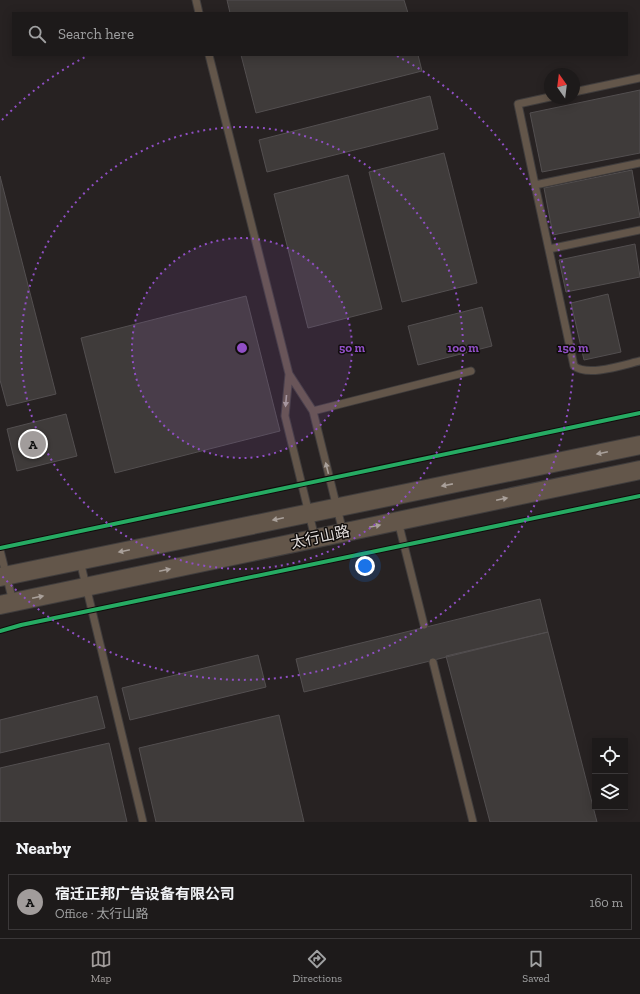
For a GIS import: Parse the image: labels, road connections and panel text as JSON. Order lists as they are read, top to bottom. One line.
{"streets":{"street":["太行山路"]},"north":"top","page":{"search":"Search here","pins":"A","heading":"Nearby","list":[{"mark":"A","name":"宿迁正邦广告设备有限公司","note":"Office · 太行山路","value":"160 m"}],"nav":["Map","Directions","Saved"]},"rings":["50 m","100 m","150 m"]}
